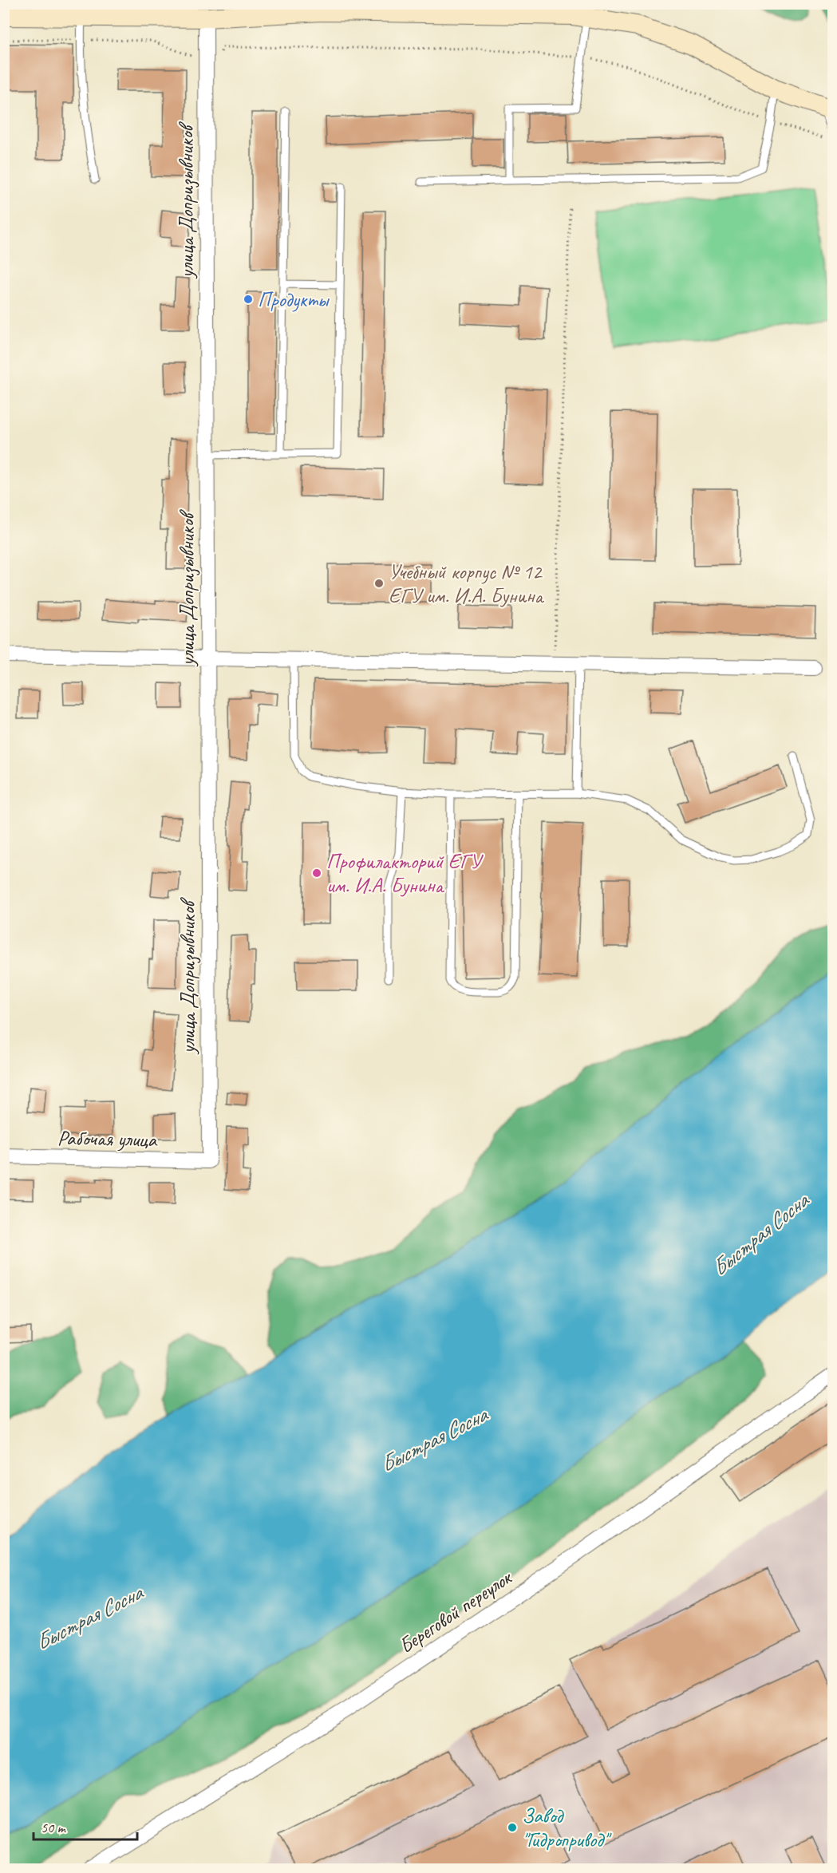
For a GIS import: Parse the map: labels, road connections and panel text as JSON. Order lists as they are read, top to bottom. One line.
{"streets":{"street":["улица Допризывников","Рабочая улица","Береговой переулок"]},"crossings":[["улица Допризывников","Рабочая улица"]],"water":["Быстрая Сосна"],"places":["Продукты","Учебный корпус № 12 ЕГУ им. И.А. Бунина","Профилакторий ЕГУ им. И.А. Бунина","Завод \"Гидропривод\""],"scale_bar":"50 m"}
